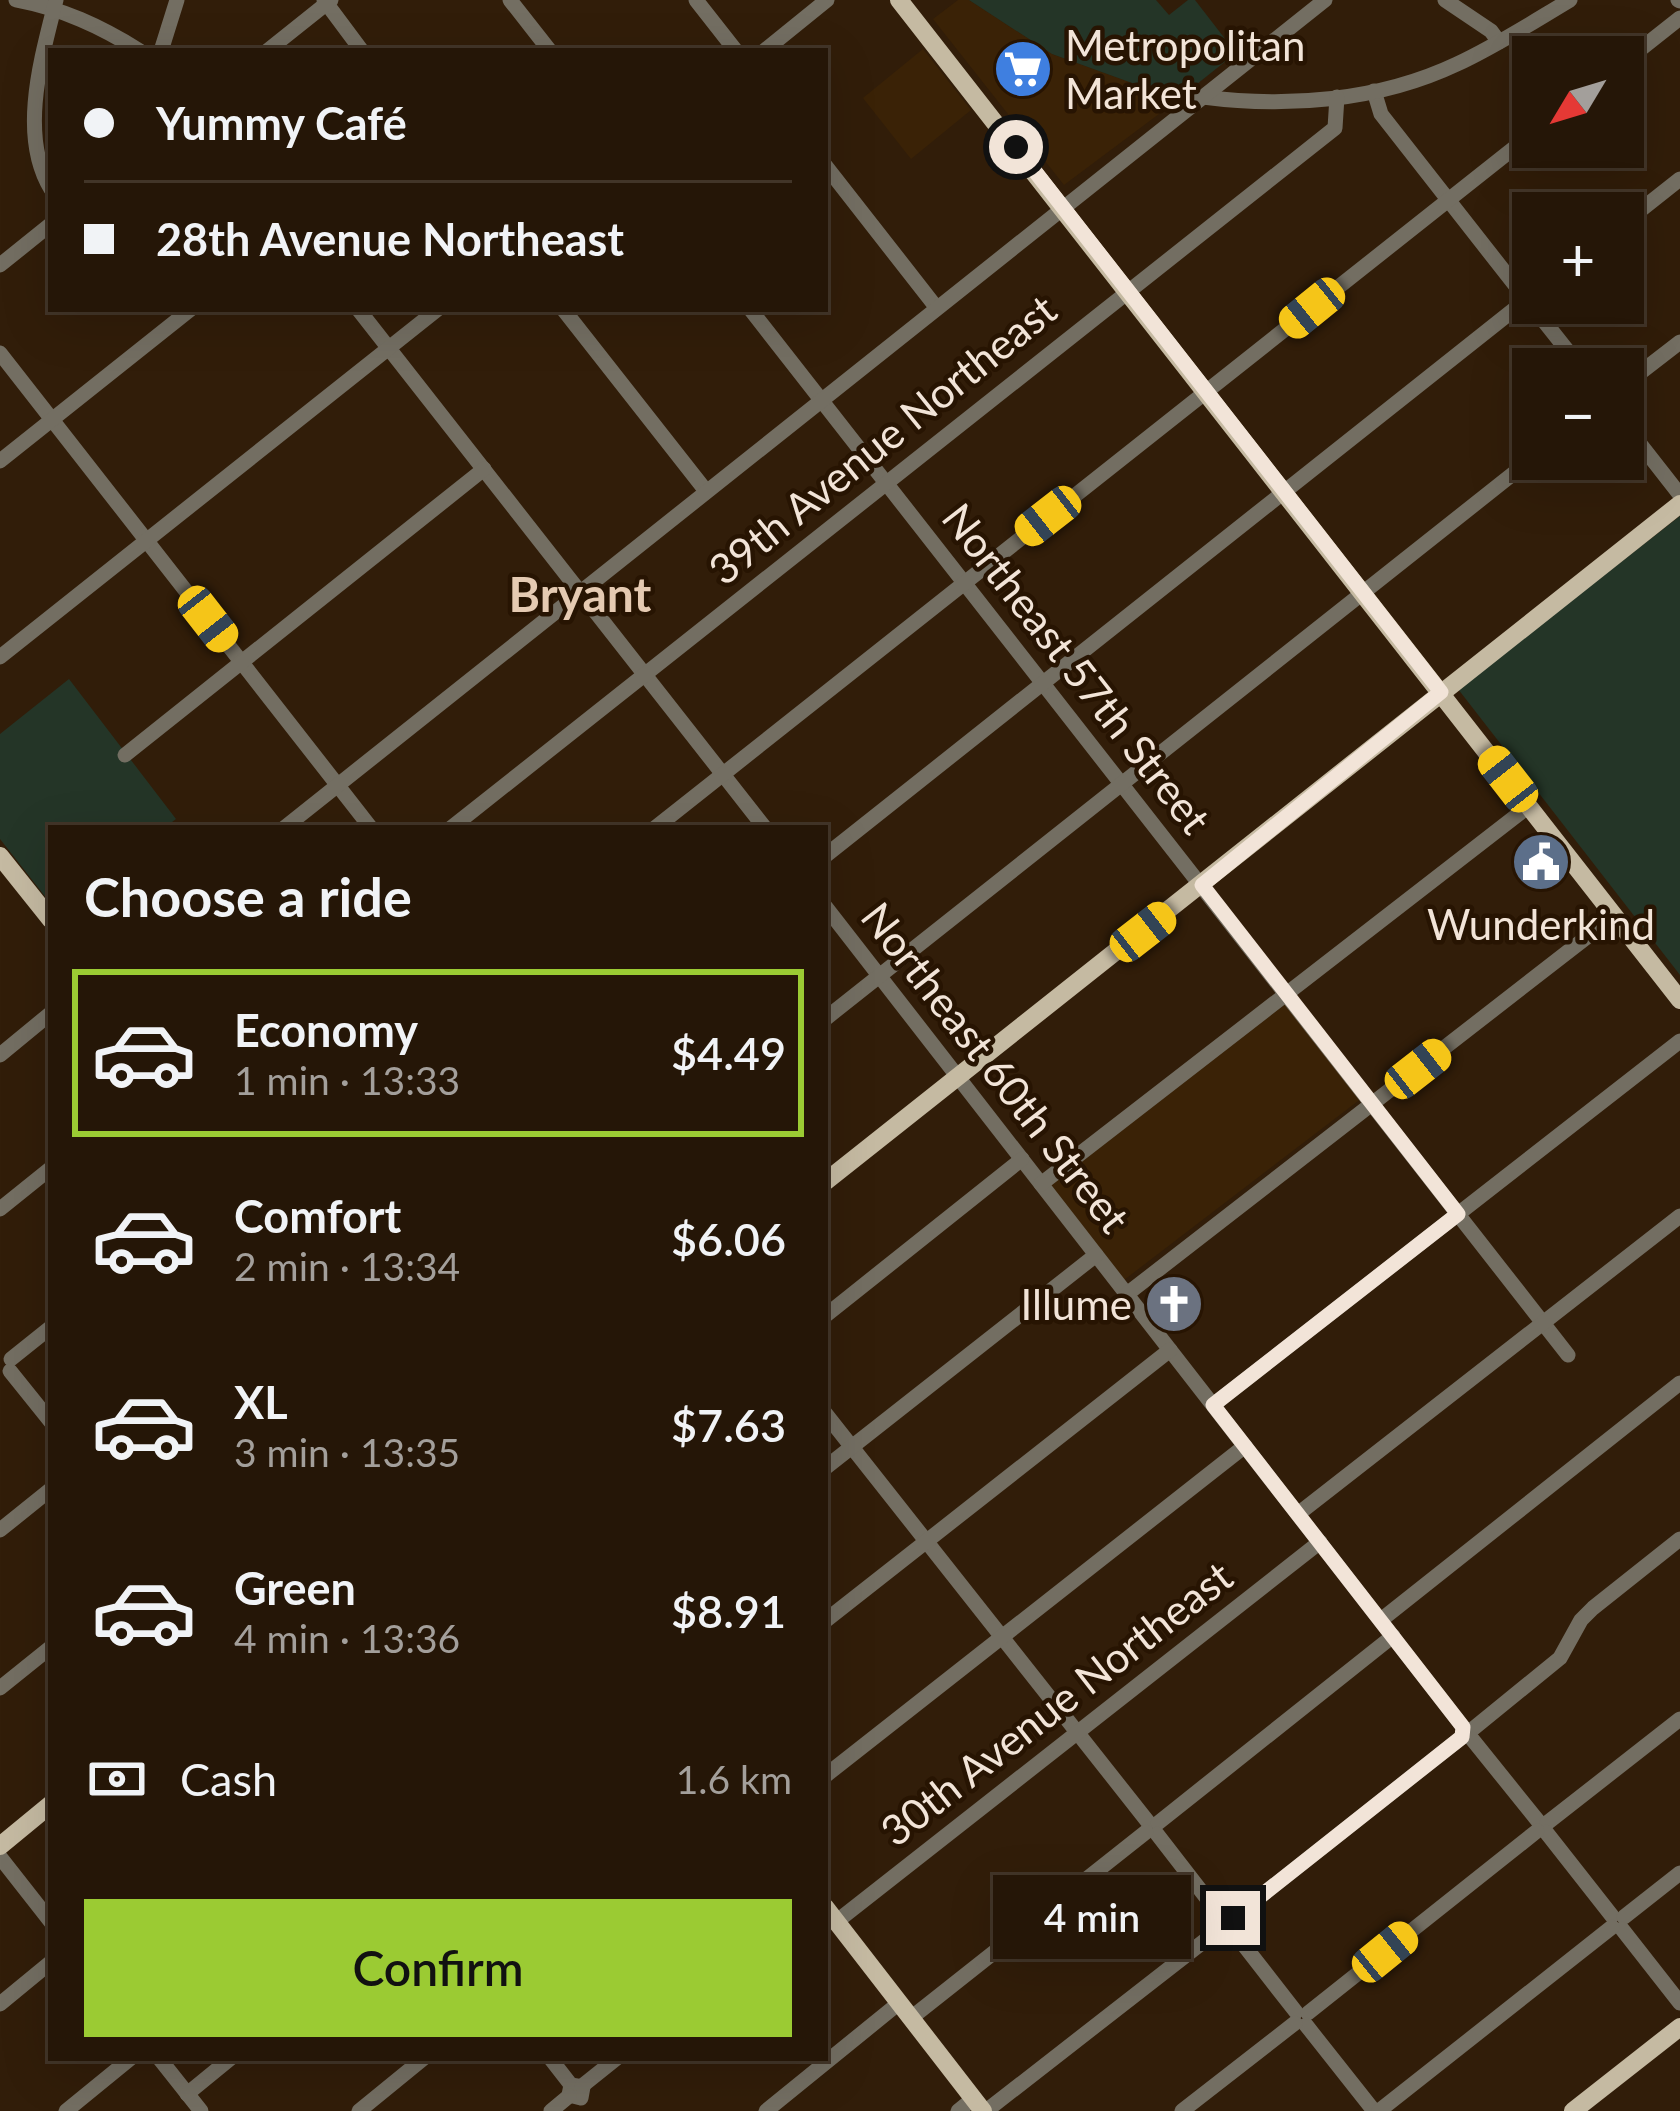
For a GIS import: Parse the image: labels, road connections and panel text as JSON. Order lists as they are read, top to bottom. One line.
{"streets":{"street":["39th Avenue Northeast","Northeast 57th Street","Northeast 60th Street","30th Avenue Northeast"]},"crossings":[["39th Avenue Northeast","Northeast 57th Street"],["Northeast 60th Street","30th Avenue Northeast"]],"districts":["Bryant"],"places":{"supermarket":["Metropolitan Market"],"public building":["Wunderkind"],"church":["Illume"]},"north":"bottom left","page":{"map_buttons":["+","−"],"banner":["Yummy Café","28th Avenue Northeast"],"heading":"Choose a ride","list":[{"name":"Economy","note":"1 min · 13:33","value":"$4.49"},{"name":"Comfort","note":"2 min · 13:34","value":"$6.06"},{"name":"XL","note":"3 min · 13:35","value":"$7.63"},{"name":"Green","note":"4 min · 13:36","value":"$8.91"}],"pay":["Cash","1.6 km"],"bubble":"4 min","buttons":"Confirm"}}
